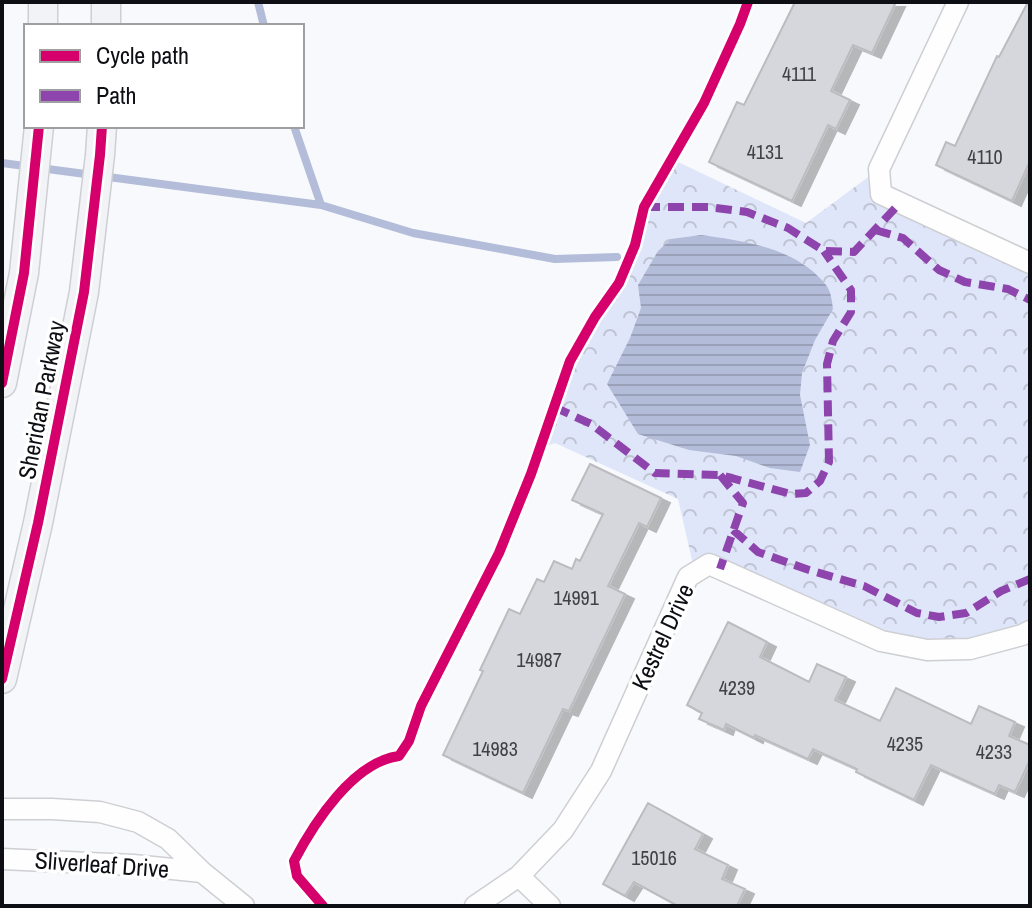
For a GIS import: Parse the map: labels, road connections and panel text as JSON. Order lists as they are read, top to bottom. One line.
{"streets":{"main road":["Sheridan Parkway"],"street":["Kestrel Drive","Sliverleaf Drive"]},"house_numbers":["4111","4131","4110","14991","14987","4239","4235","14983","4233","15016"],"legend":["Cycle path","Path"]}
